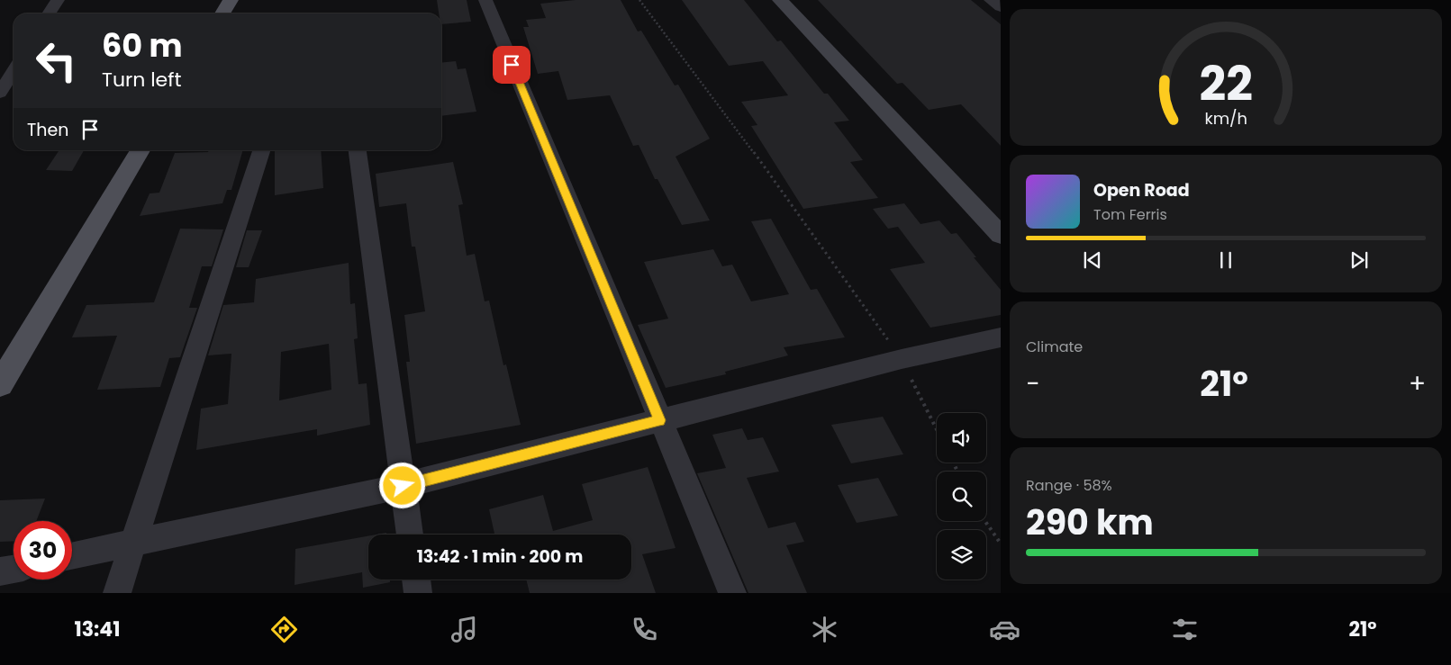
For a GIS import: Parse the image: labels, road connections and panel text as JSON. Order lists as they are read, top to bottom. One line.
{"page":{"turn":["60 m","Turn left"],"then":"Then","song":["Open Road","Tom Ferris"],"tile":["Climate",["Range · 58%","290 km"]],"heat":["−","21°","+"],"limit":"30","trip":"13:42 · 1 min · 200 m","tabs":["13:41","21°"],"gauge":["22","km/h"]}}
